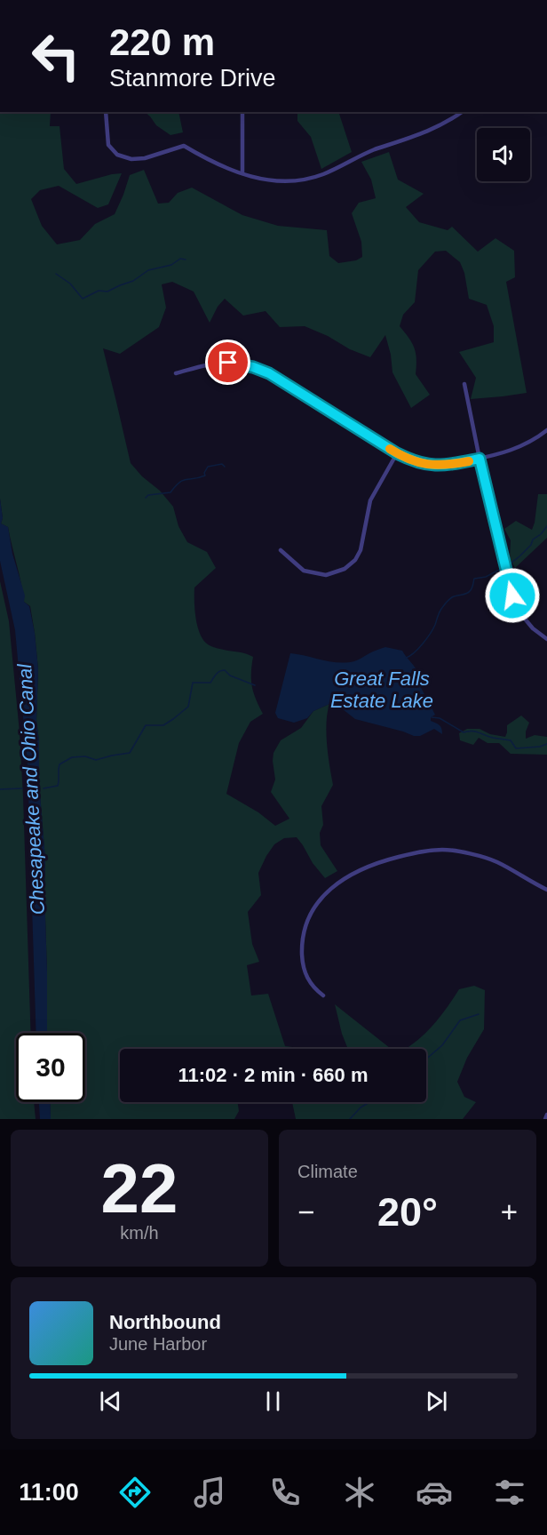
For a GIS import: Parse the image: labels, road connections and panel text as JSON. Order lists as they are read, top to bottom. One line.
{"water":["Great Falls Estate Lake","Chesapeake and Ohio Canal"],"page":{"turn":["220 m","Stanmore Drive"],"limit":"30","trip":"11:02 · 2 min · 660 m","tile":[["22","km/h"],"Climate"],"heat":["−","20°","+"],"song":["Northbound","June Harbor"],"tabs":"11:00"}}
